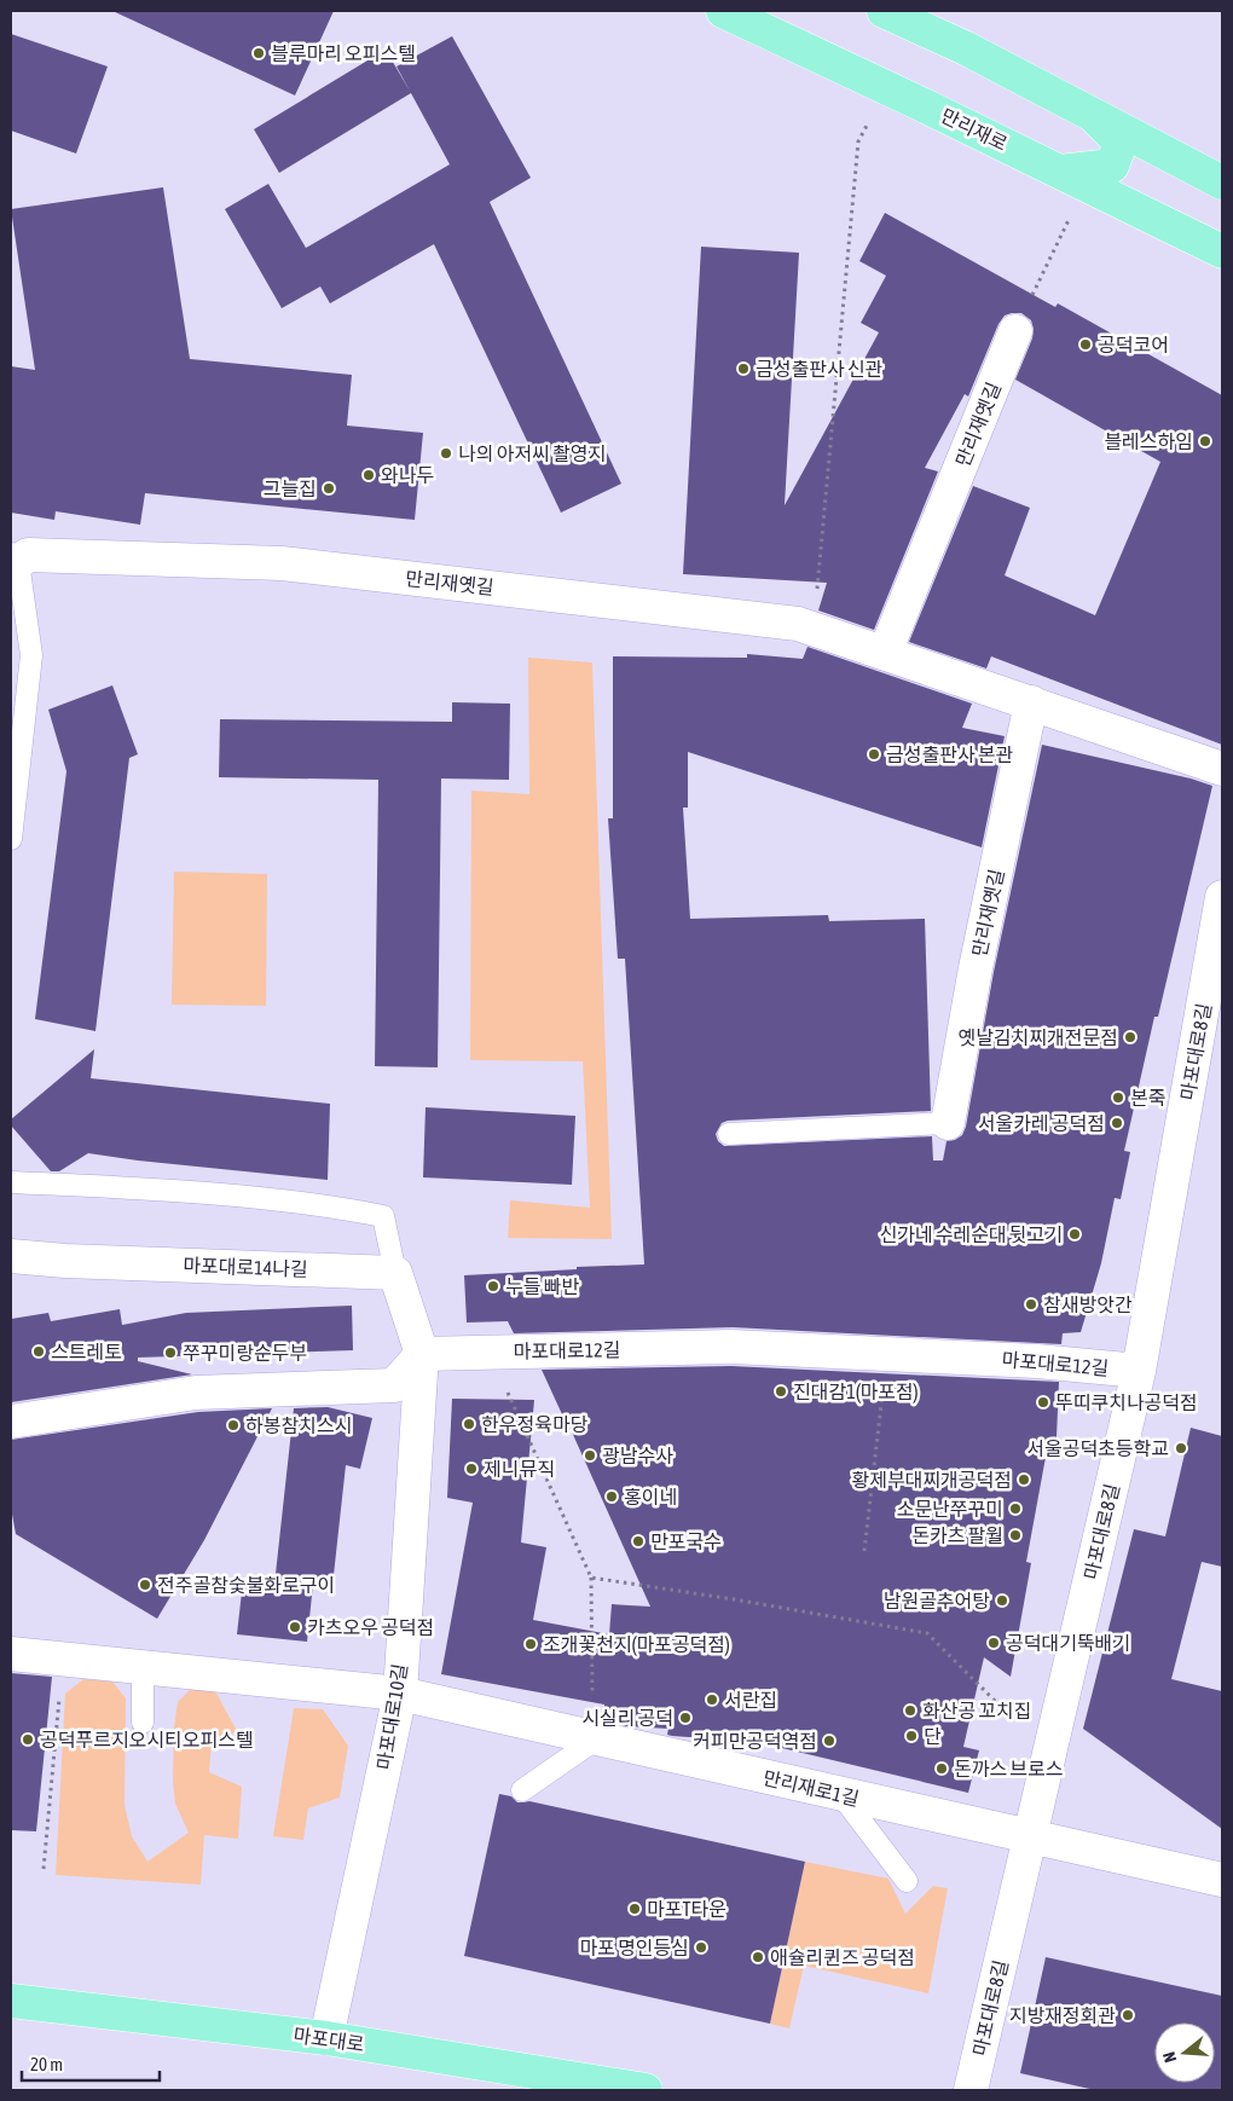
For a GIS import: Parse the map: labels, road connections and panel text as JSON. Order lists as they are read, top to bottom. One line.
{"streets":{"main road":["만리재로","마포대로"],"street":["만리재옛길","마포대로8길","마포대로14나길","마포대로12길","마포대로10길","만리재로1길"]},"crossings":[["마포대로8길","마포대로12길"],["마포대로8길","만리재로1길"],["마포대로12길","마포대로10길"],["마포대로10길","만리재로1길"],["마포대로10길","마포대로"]],"places":["블루마리 오피스텔","공덕코어","금성출판사 신관","블레스하임","나의 아저씨 촬영지","와나두","그늘집","금성출판사 본관","옛날김치찌개전문점","본죽","서울카레 공덕점","신가네 수레순대 뒷고기","누들 빠반","참새방앗간","스트레토","쭈꾸미랑순두부","진대감1(마포점)","뚜띠쿠치나공덕점","한우정육마당","하봉참치스시","서울공덕초등학교","광남수사","제니뮤직","황제부대찌개공덕점","홍이네","소문난쭈꾸미","돈카츠 팔월","만포국수","전주골참숯불화로구이","남원골추어탕","카츠오우 공덕점","공덕대기뚝배기","조개꽃천지(마포공덕점)","서란집","화산공 꼬치집","시실리 공덕","단","공덕푸르지오시티오피스텔","커피만공덕역점","돈까스 브로스","마포T타운","마포 명인등심","애슐리퀸즈 공덕점","지방재정회관"],"scale_bar":"20 m","north":"left"}
